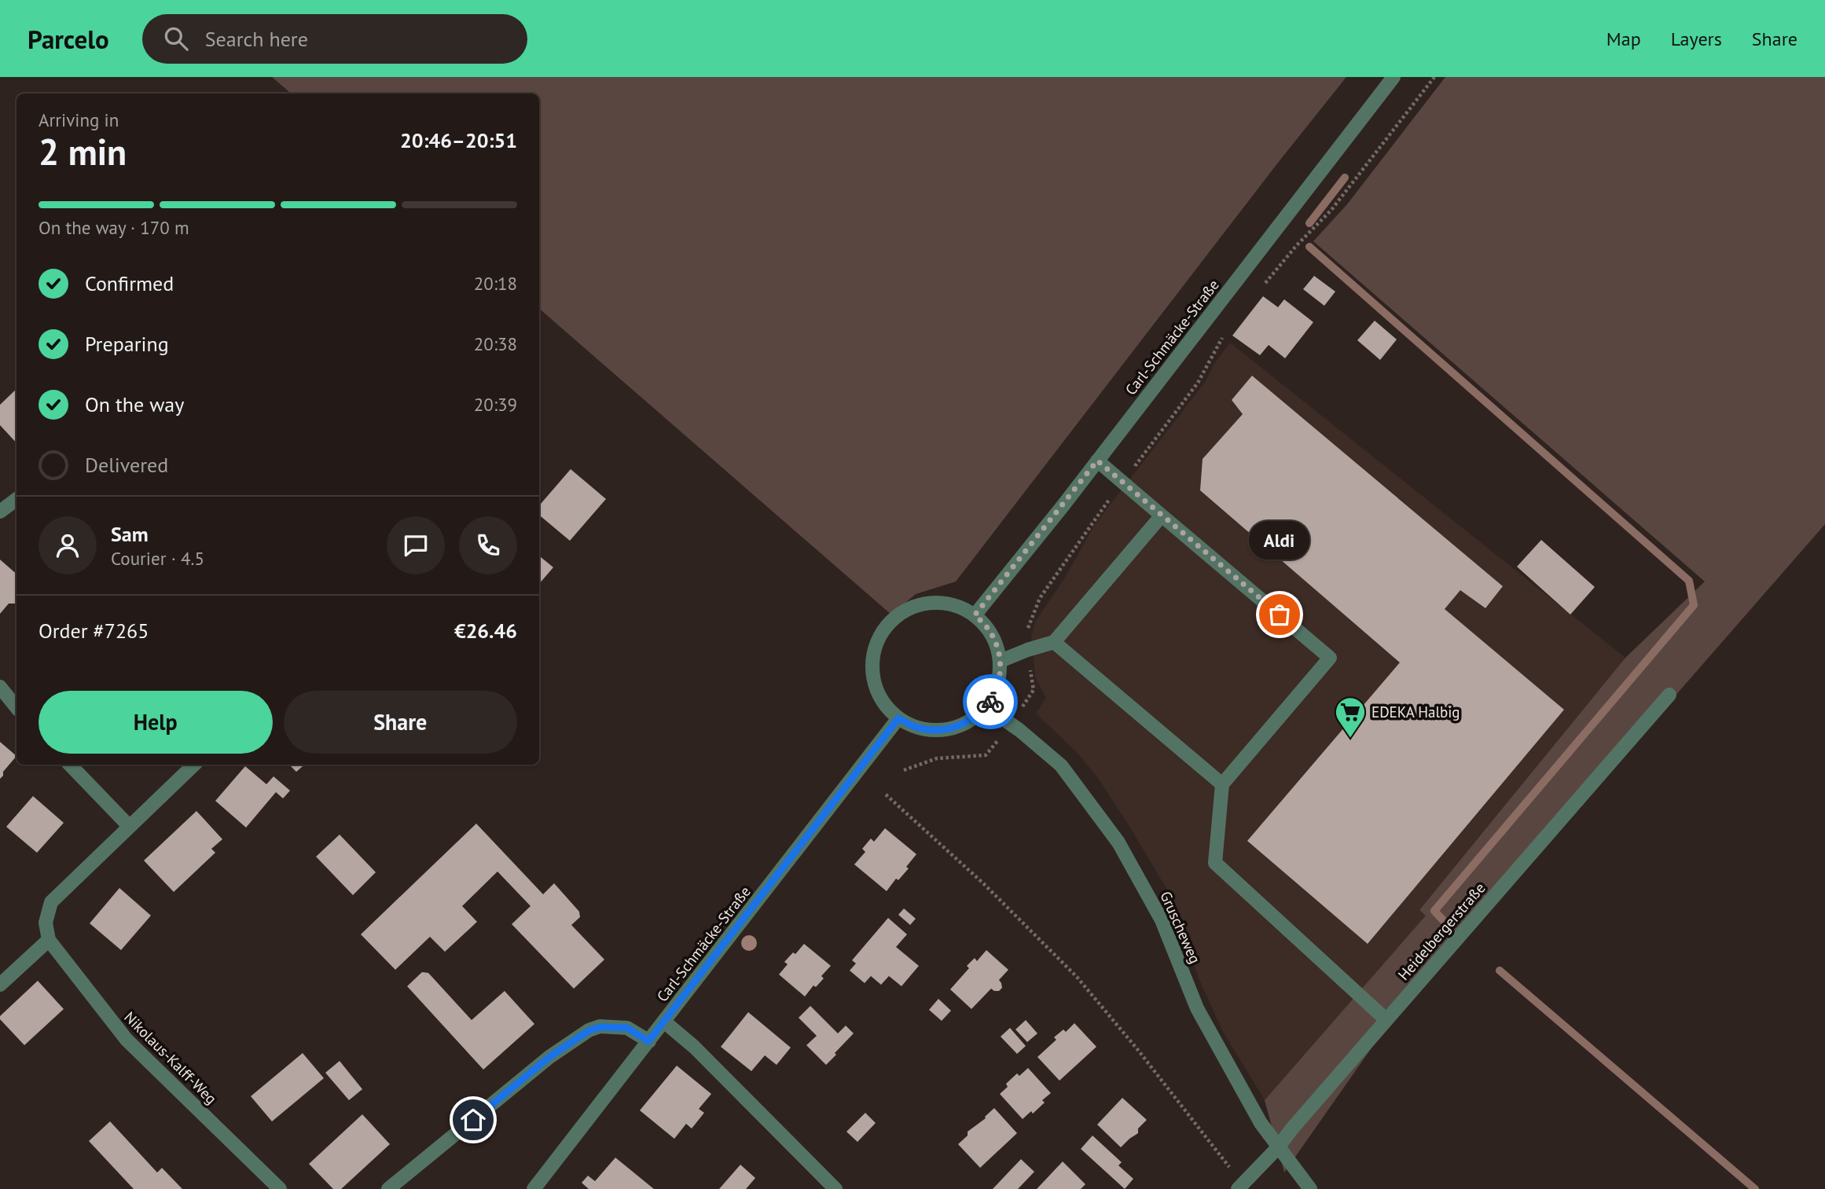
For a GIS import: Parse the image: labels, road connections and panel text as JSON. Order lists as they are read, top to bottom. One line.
{"streets":{"street":["Carl-Schmäcke-Straße","Gruscheweg","Heidelbergerstraße","Nikolaus-Kalff-Weg"]},"crossings":[["Carl-Schmäcke-Straße","Gruscheweg"],["Gruscheweg","Heidelbergerstraße"]],"places":{"other":["Aldi"],"supermarket":["EDEKA Halbig"]},"page":{"header":"Parcelo","search":"Search here","nav":["Map","Layers","Share"],"heading":["2 min","Arriving in","20:46–20:51"],"panel":["Sam","Courier · 4.5","Order #7265","€26.46"],"bar":"On the way · 170 m","list":[["Confirmed","20:18"],["Preparing","20:38"],["On the way","20:39"],"Delivered"],"bubble":"Aldi","buttons":["Help","Share"]}}
